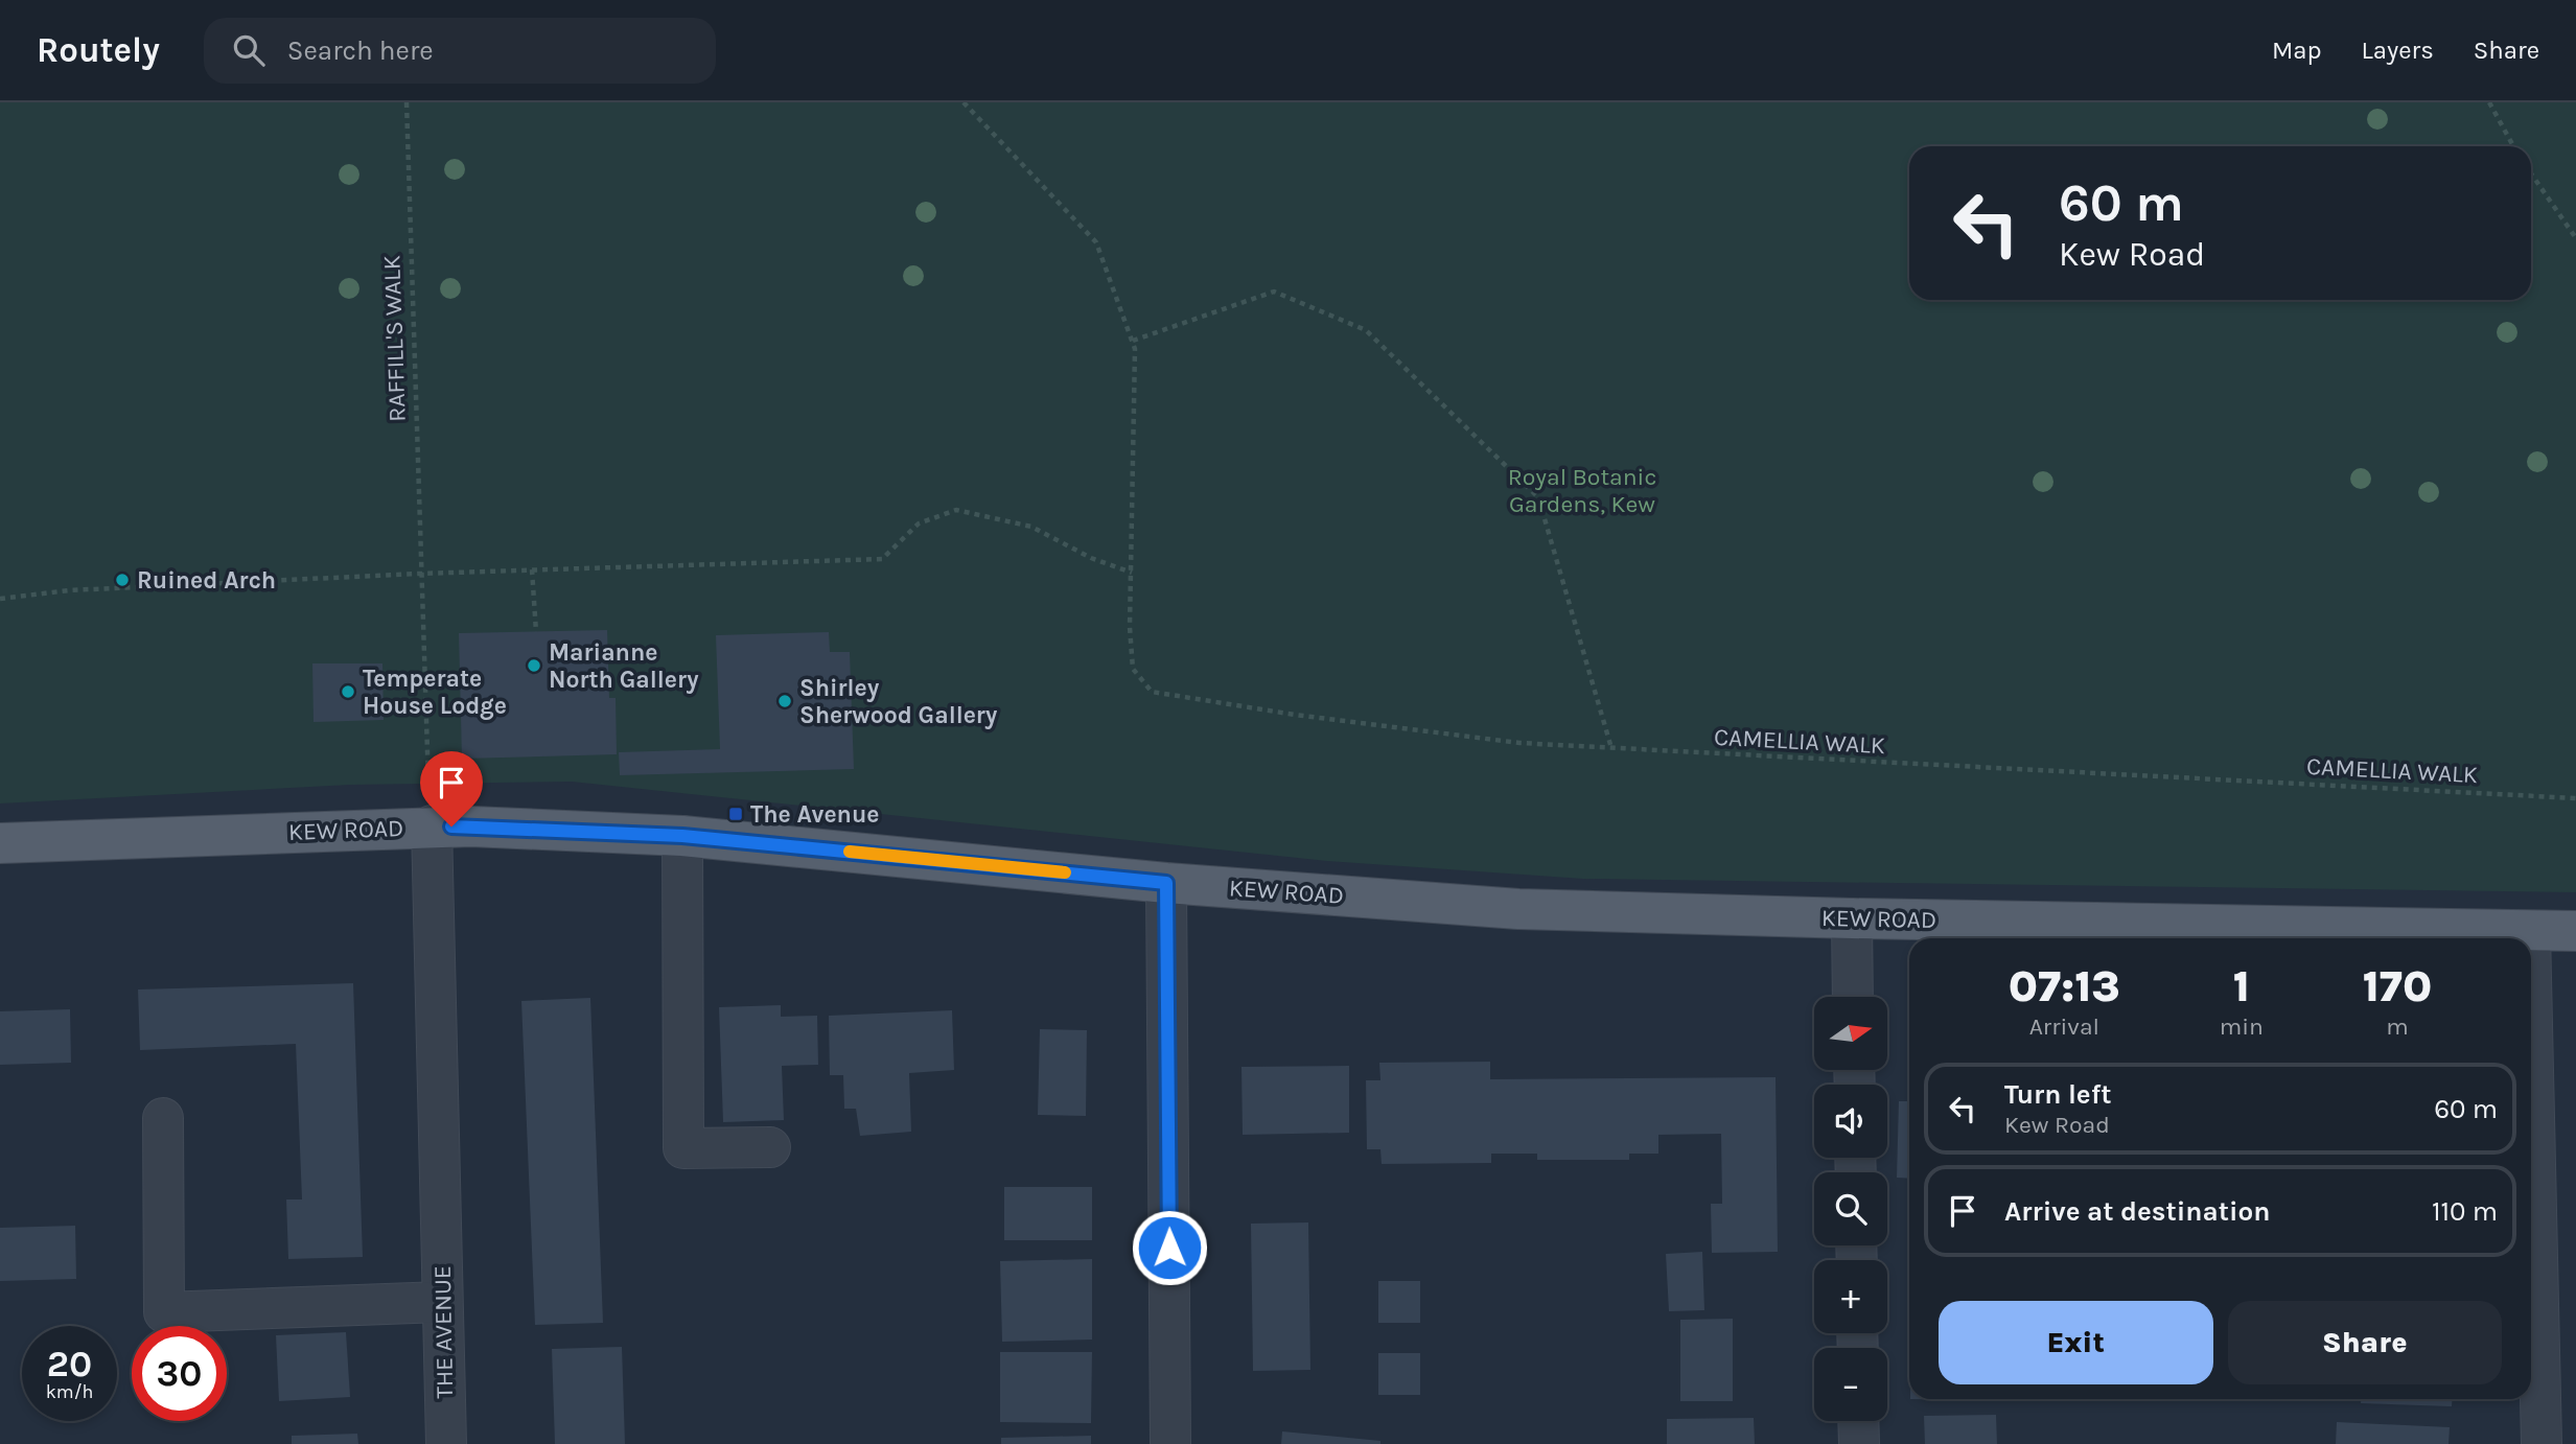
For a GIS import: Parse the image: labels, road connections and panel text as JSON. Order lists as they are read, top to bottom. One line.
{"streets":{"main road":["KEW ROAD"],"street":["THE AVENUE"],"path":["RAFFILL'S WALK","CAMELLIA WALK"]},"crossings":[["RAFFILL'S WALK","KEW ROAD"],["RAFFILL'S WALK","THE AVENUE"],["KEW ROAD","THE AVENUE"]],"parks":["Royal Botanic Gardens, Kew"],"places":{"other":["Ruined Arch","Marianne North Gallery","Temperate House Lodge","Shirley Sherwood Gallery"],"transit":["The Avenue"]},"north":"right","page":{"header":"Routely","search":"Search here","nav":["Map","Layers","Share"],"turn":["60 m","Kew Road"],"eta":["07:13","Arrival","1","min","170","m"],"map_buttons":["+","−"],"list":[{"name":"Turn left","note":"Kew Road","value":"60 m"},{"name":"Arrive at destination","value":"110 m"}],"buttons":["Exit","Share"],"speed":"20 km/h","limit":"30"}}
